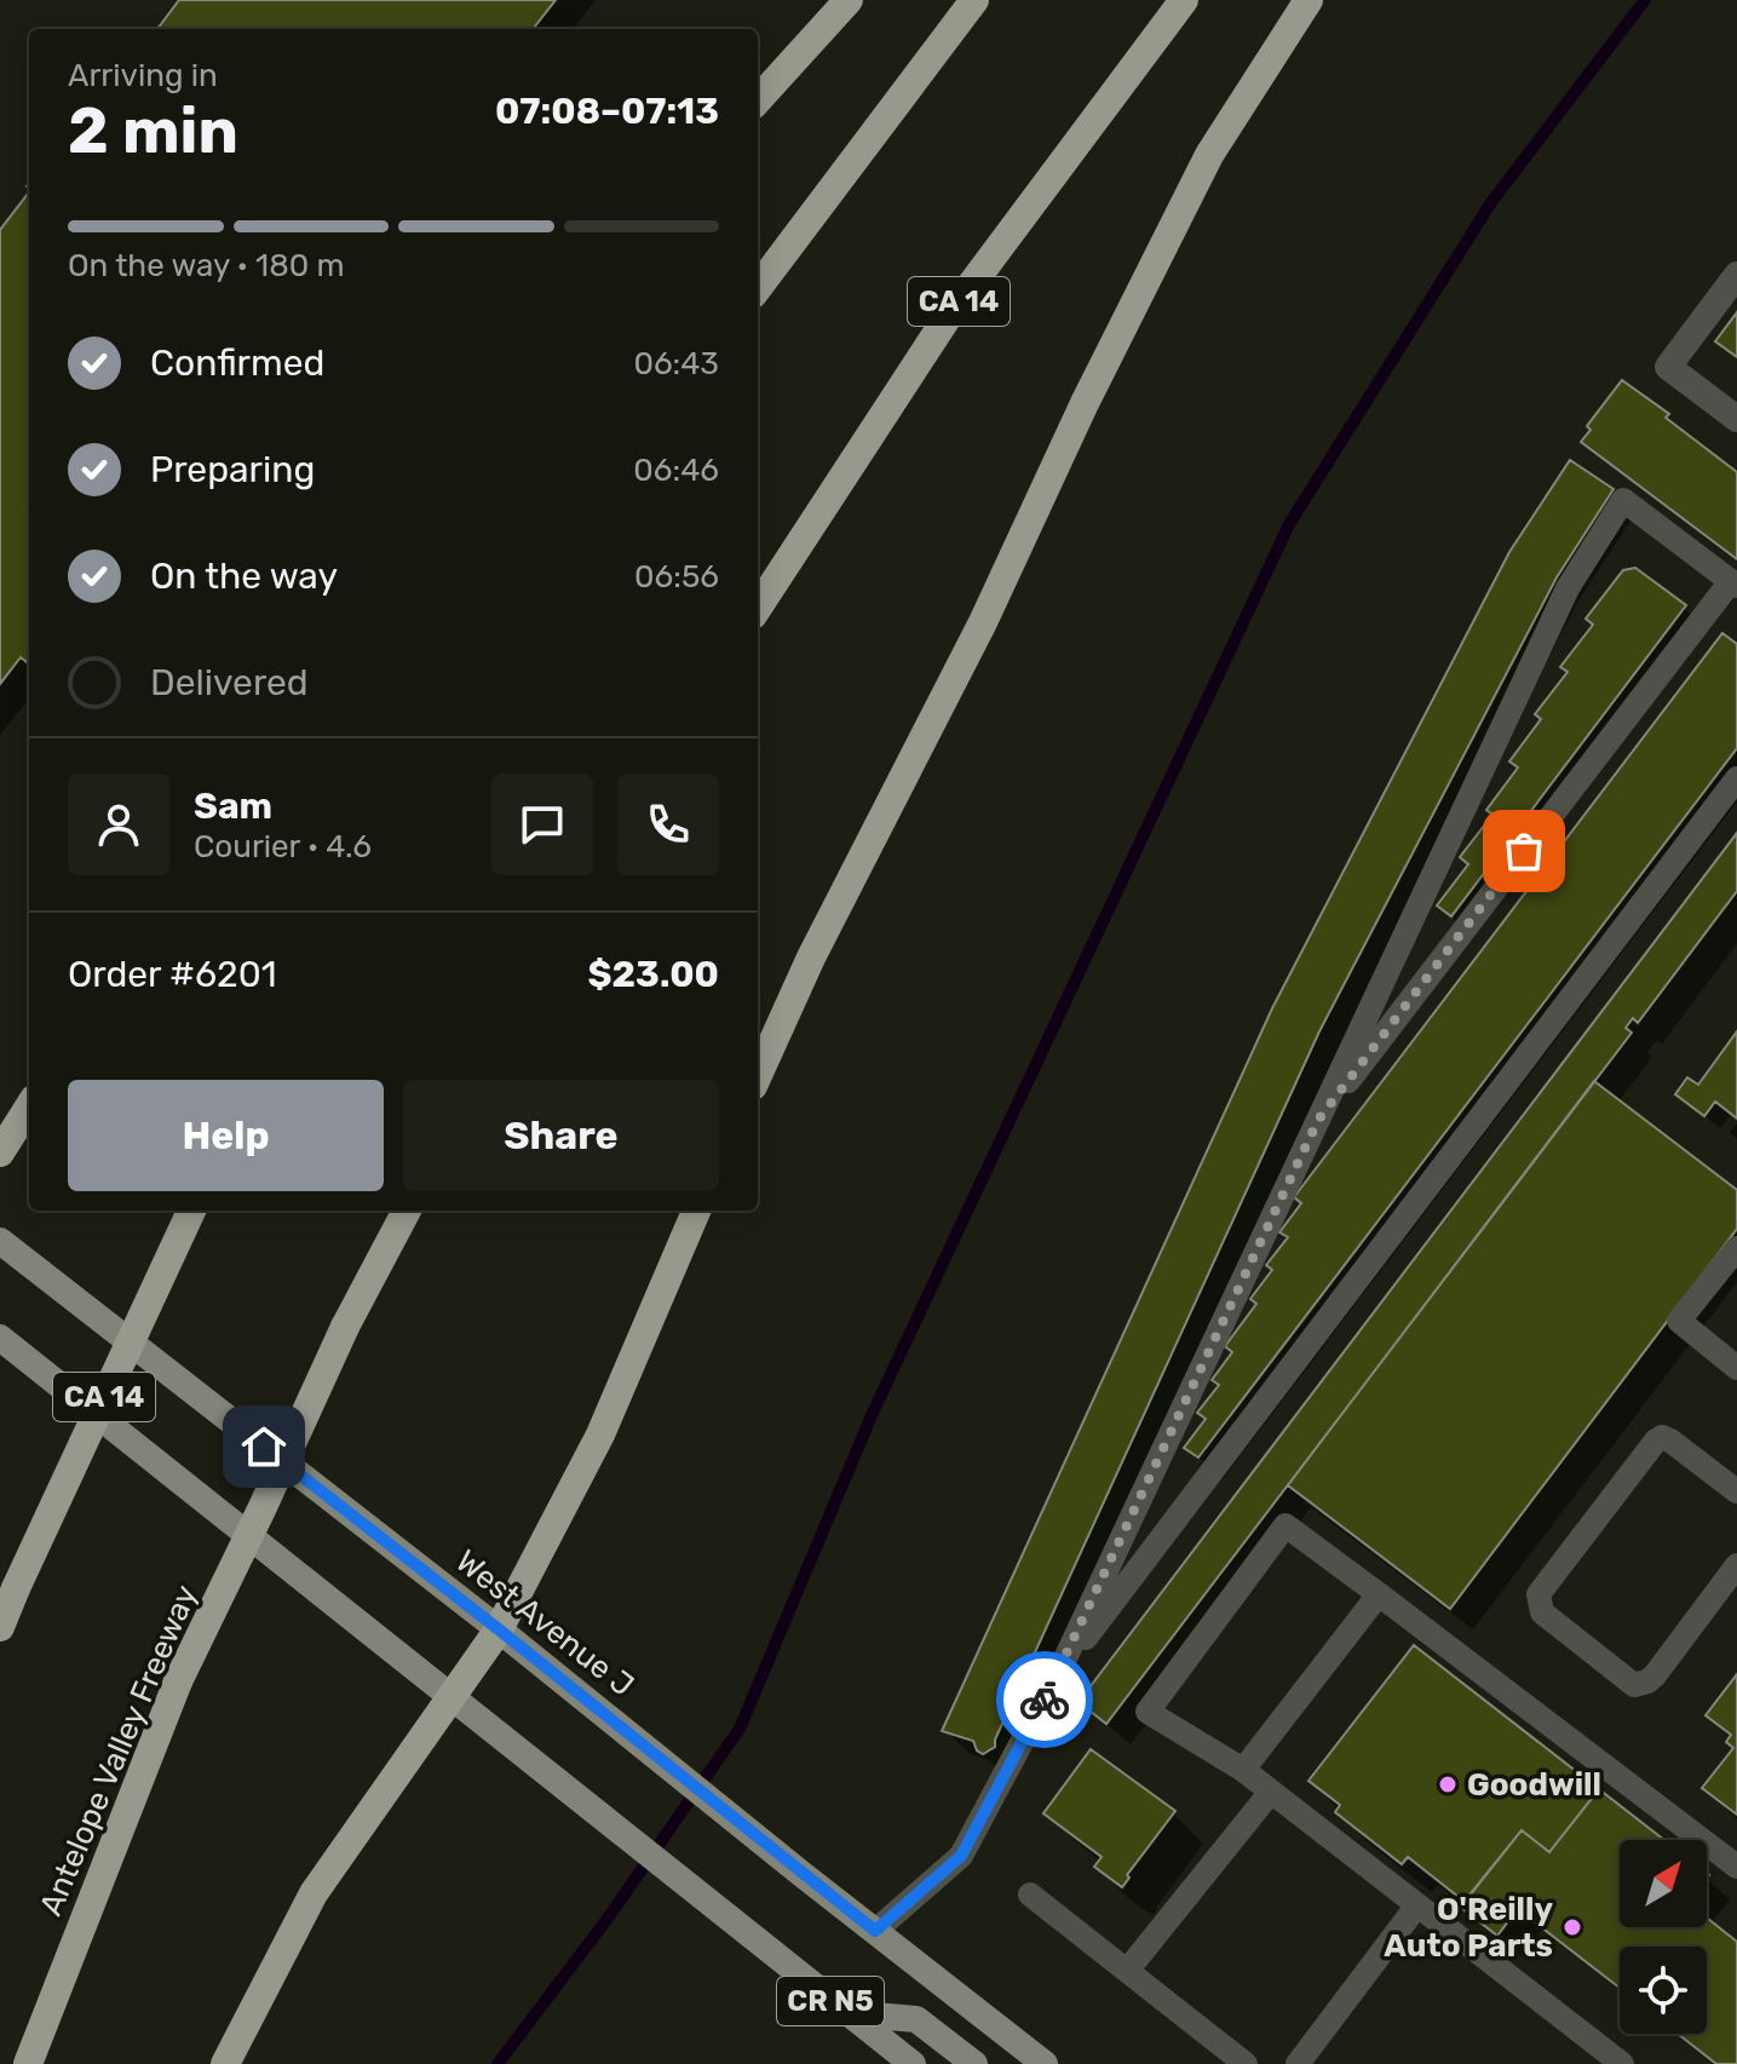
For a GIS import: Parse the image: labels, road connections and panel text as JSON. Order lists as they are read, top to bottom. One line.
{"streets":{"highway":["CA 14","Antelope Valley Freeway"],"main road":["West Avenue J","CR N5"]},"places":["Goodwill","O'Reilly Auto Parts"],"north":"top right","page":{"heading":["2 min","Arriving in","07:08–07:13"],"panel":["Sam","Courier · 4.6","Order #6201","$23.00"],"bar":"On the way · 180 m","list":[["Confirmed","06:43"],["Preparing","06:46"],["On the way","06:56"],"Delivered"],"buttons":["Help","Share"]}}
